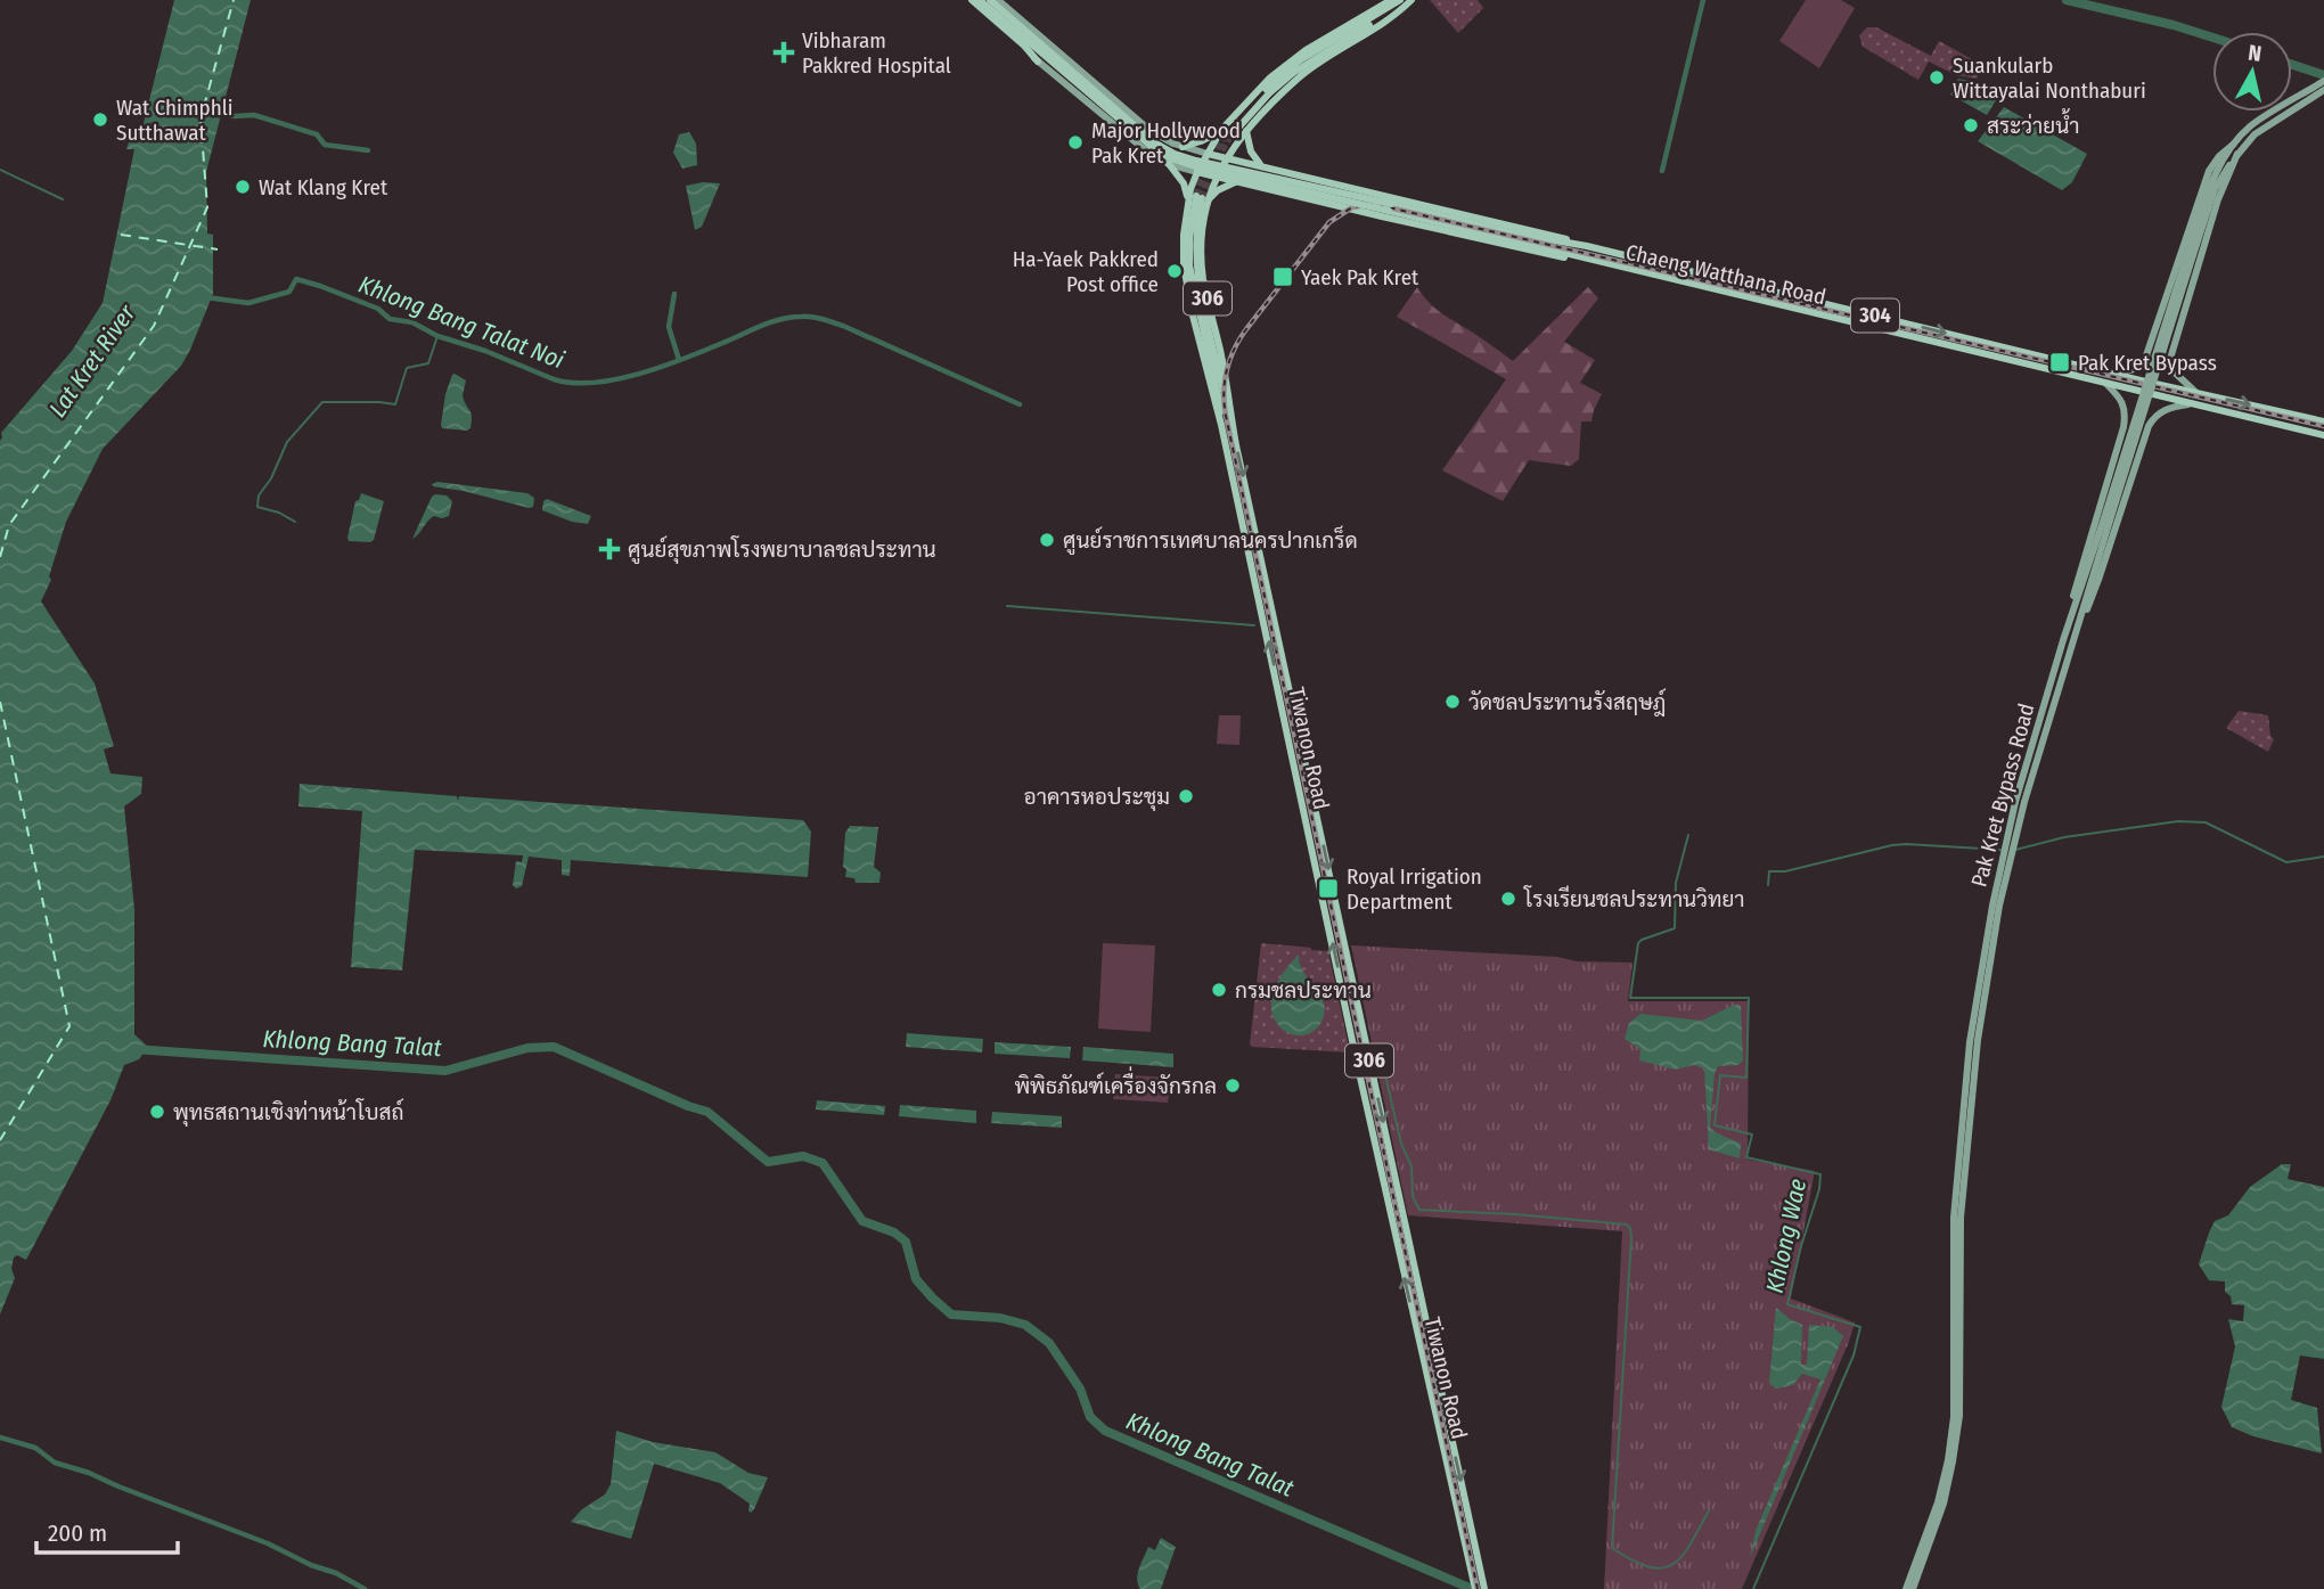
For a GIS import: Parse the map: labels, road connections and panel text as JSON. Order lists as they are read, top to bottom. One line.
{"streets":{"main road":["Chaeng Watthana Road","306","304","Tiwanon Road","Pak Kret Bypass Road"]},"crossings":[["Chaeng Watthana Road","Tiwanon Road"],["306","Tiwanon Road"]],"water":["Khlong Bang Talat Noi","Lat Kret River","Khlong Bang Talat","Khlong Wae"],"places":{"health":["Vibharam Pakkred Hospital","ศูนย์สุขภาพโรงพยาบาลชลประทาน"],"other":["Suankularb Wittayalai Nonthaburi","Wat Chimphli Sutthawat","สระว่ายน้ำ","Major Hollywood Pak Kret","Wat Klang Kret","Ha-Yaek Pakkred Post office","ศูนย์ราชการเทศบาลนครปากเกร็ด","วัดชลประทานรังสฤษฎ์","อาคารหอประชุม","โรงเรียนชลประทานวิทยา","กรมชลประทาน","พิพิธภัณฑ์เครื่องจักรกล","พุทธสถานเชิงท่าหน้าโบสถ์"],"transit":["Yaek Pak Kret","Pak Kret Bypass","Royal Irrigation Department"]},"scale_bar":"200 m","north":"top"}
